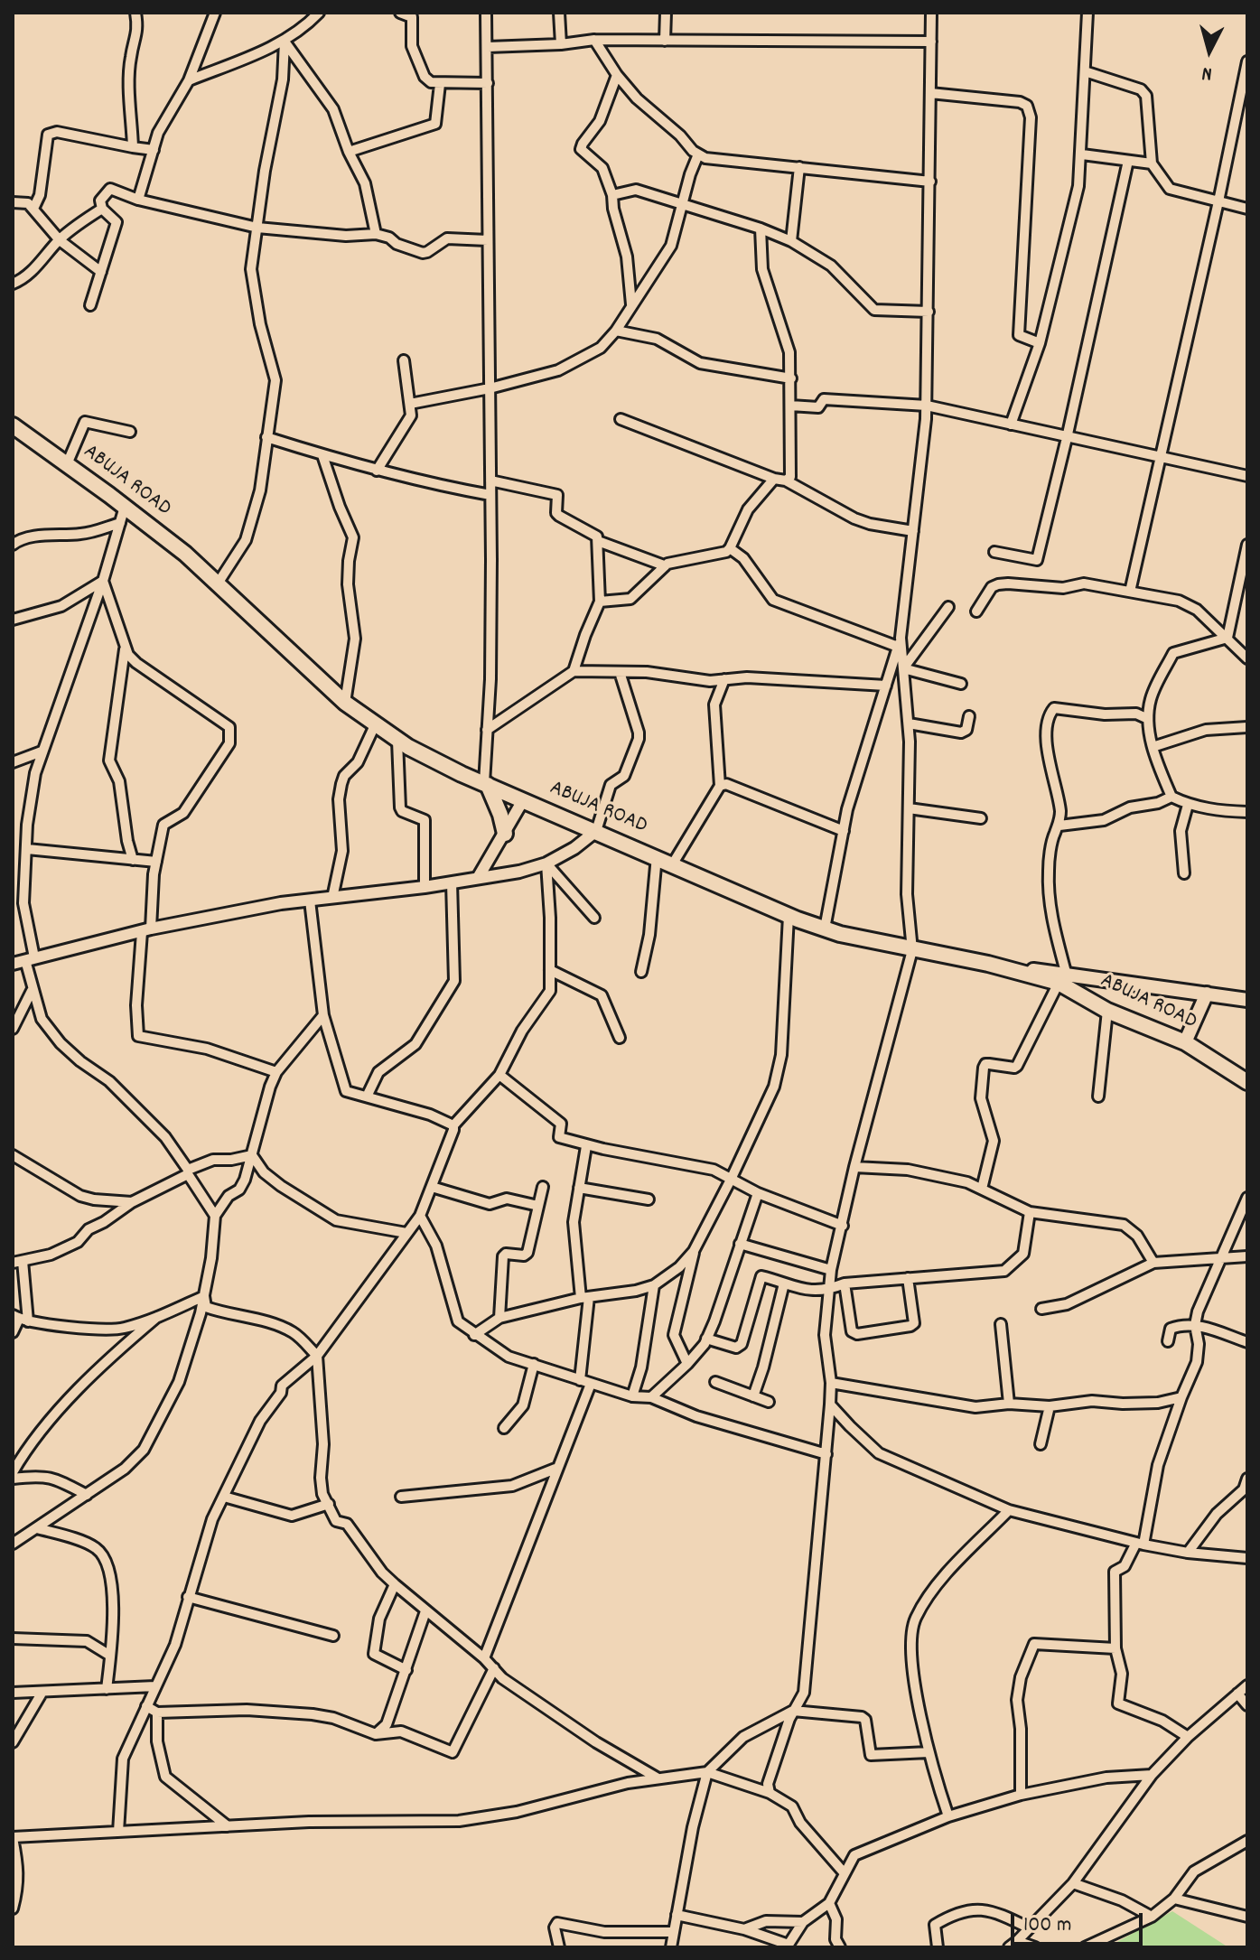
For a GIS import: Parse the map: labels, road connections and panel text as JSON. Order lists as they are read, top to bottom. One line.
{"streets":{"main road":["ABUJA ROAD"]},"scale_bar":"100 m","north":"bottom"}
